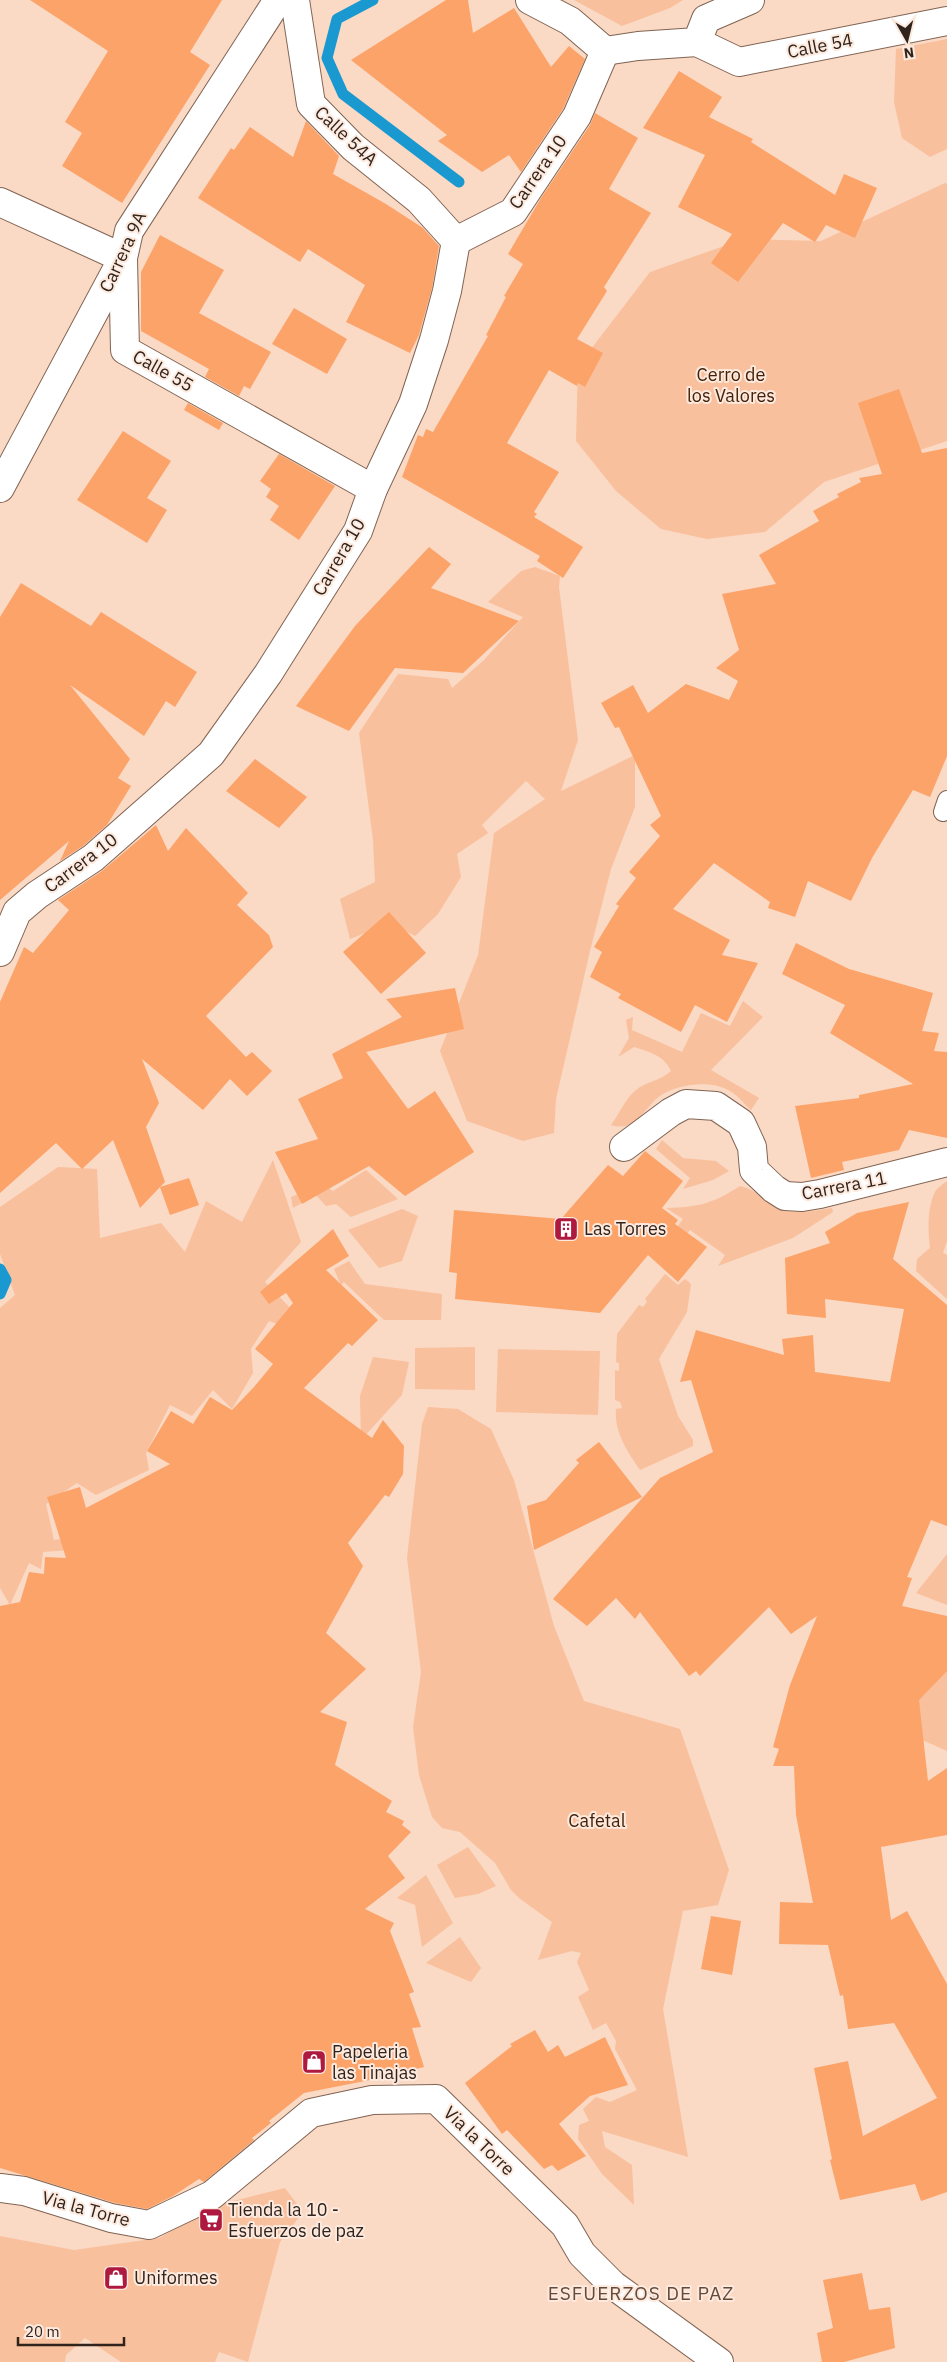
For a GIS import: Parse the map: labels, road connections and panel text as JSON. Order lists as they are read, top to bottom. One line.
{"streets":{"street":["Calle 54","Calle 54A","Carrera 10","Carrera 9A","Calle 55","Carrera 11","Via la Torre"]},"crossings":[["Calle 54A","Carrera 10"],["Carrera 10","Calle 55"],["Carrera 9A","Calle 55"]],"districts":["ESFUERZOS DE PAZ"],"parks":["Cerro de los Valores","Cafetal"],"places":{"building":["Las Torres"],"shop":["Papeleria las Tinajas","Uniformes"],"supermarket":["Tienda la 10 - Esfuerzos de paz"]},"scale_bar":"20 m","north":"bottom"}
